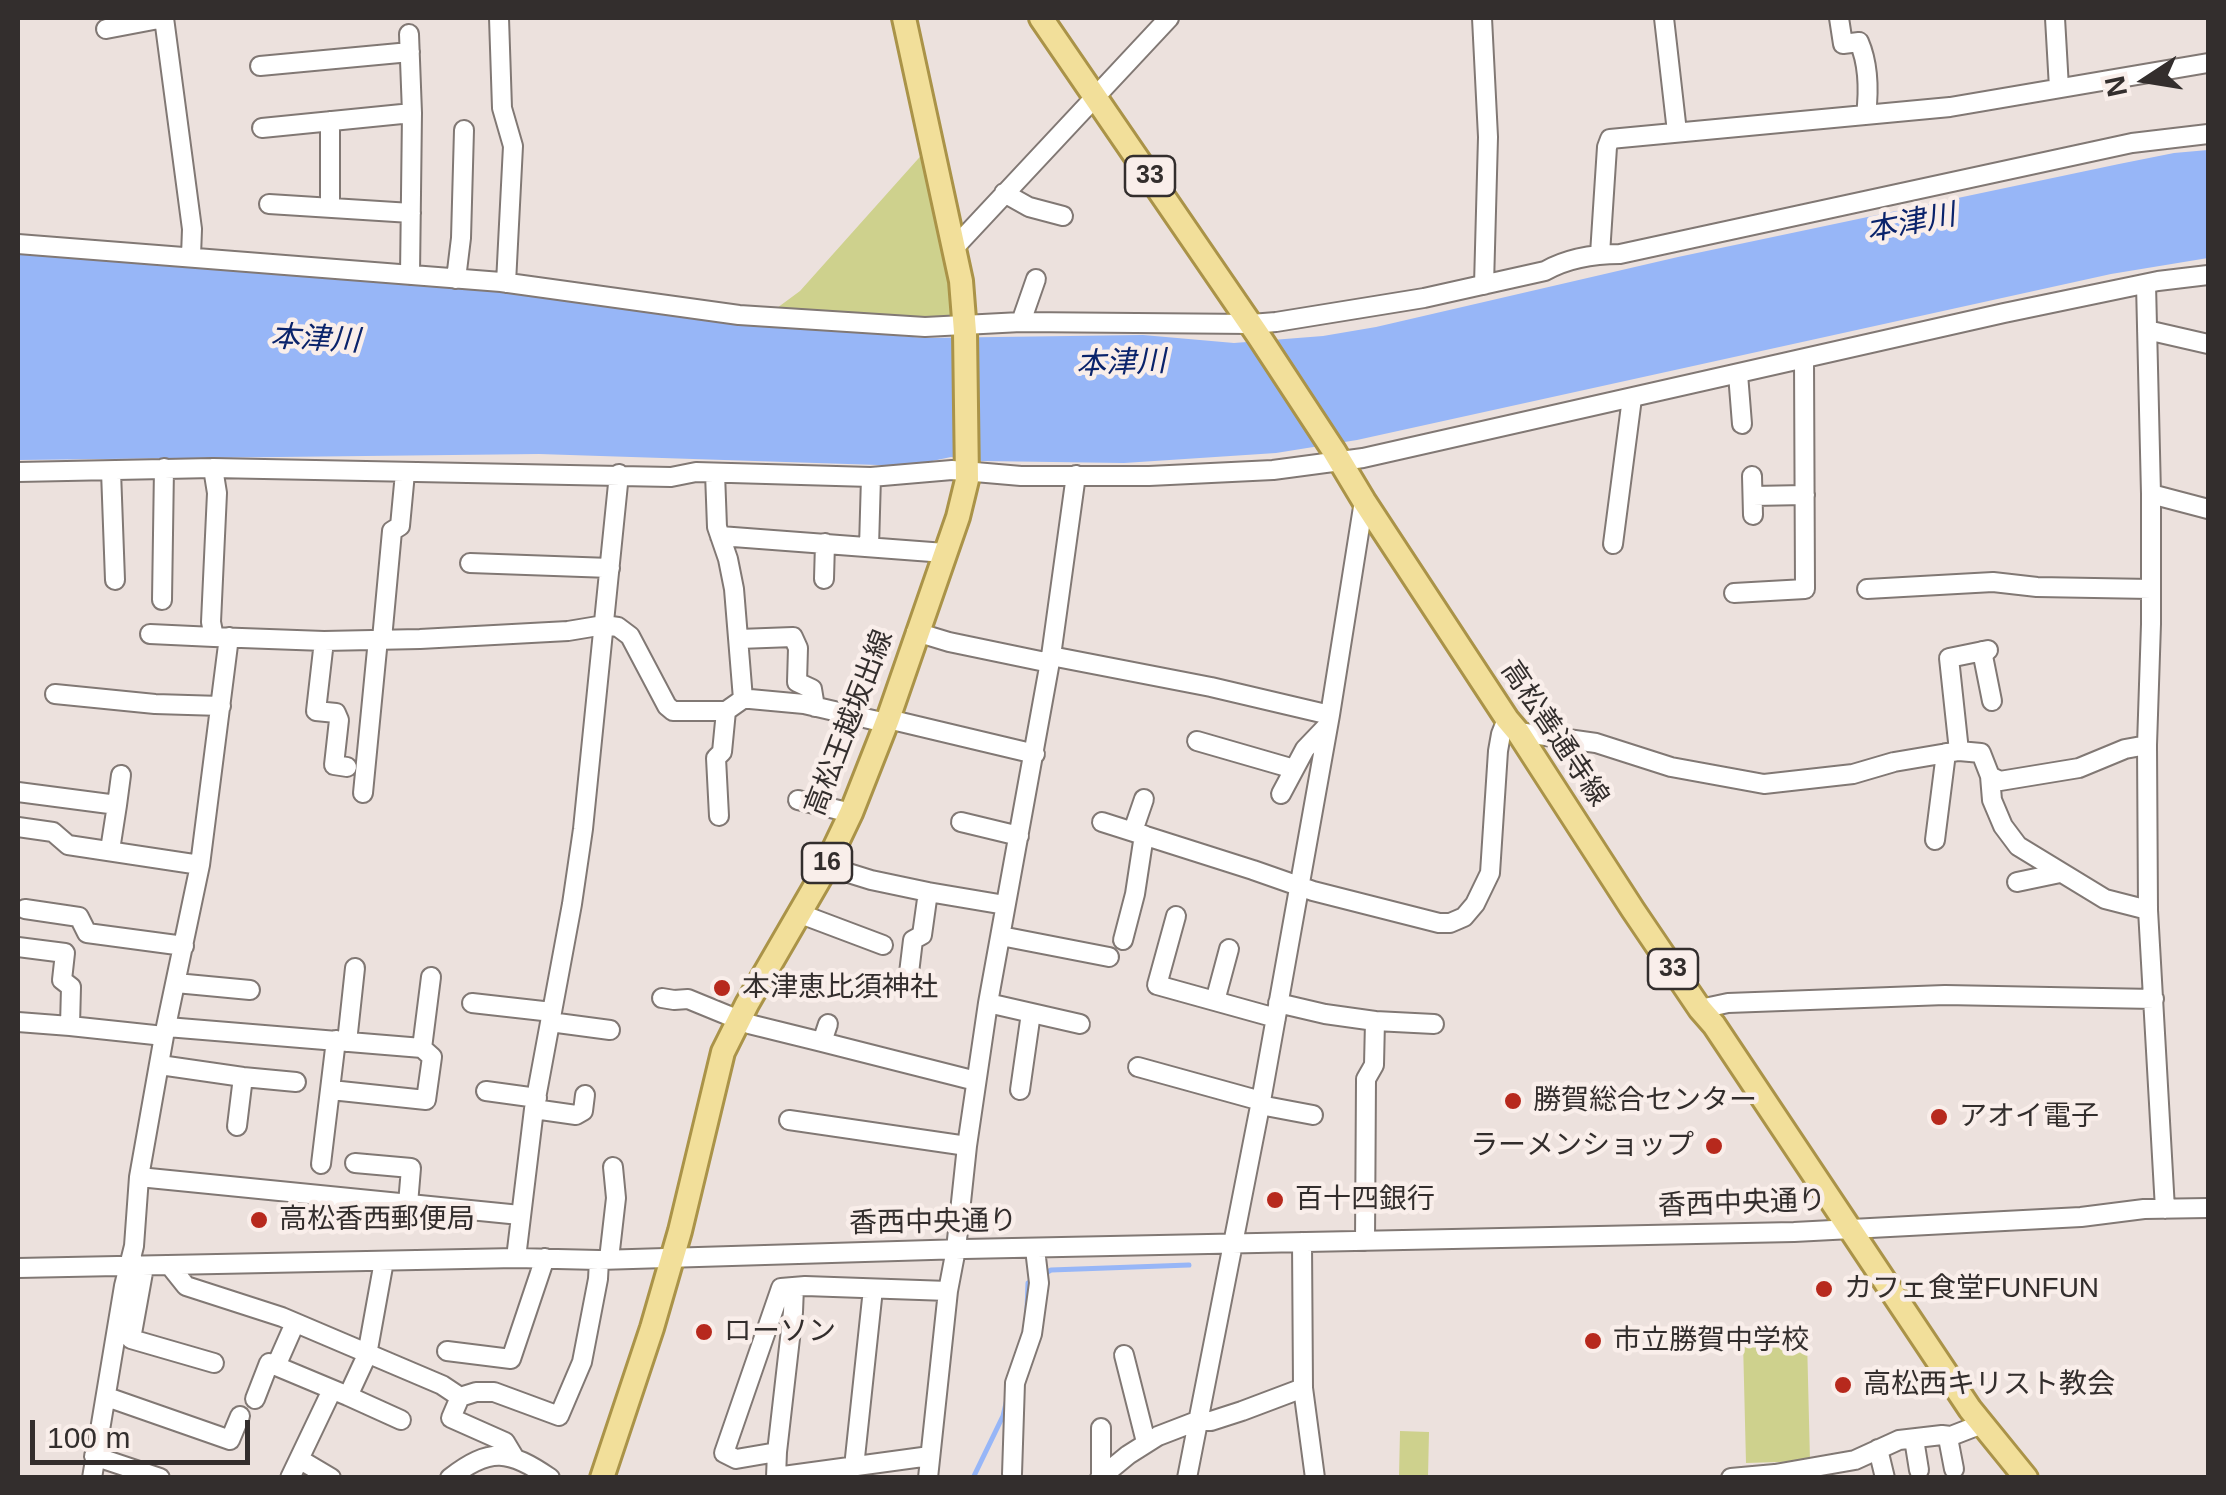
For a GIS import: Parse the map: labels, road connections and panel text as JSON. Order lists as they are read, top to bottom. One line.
{"streets":{"main road":["33","高松王越坂出線","高松善通寺線","16"],"street":["香西中央通り"]},"crossings":[["高松王越坂出線","香西中央通り"],["高松善通寺線","香西中央通り"]],"water":["本津川"],"places":["本津恵比須神社","勝賀総合センター","アオイ電子","ラーメンショップ","百十四銀行","高松香西郵便局","カフェ食堂FUNFUN","ローソン","市立勝賀中学校","高松西キリスト教会"],"scale_bar":"100 m","north":"left"}
